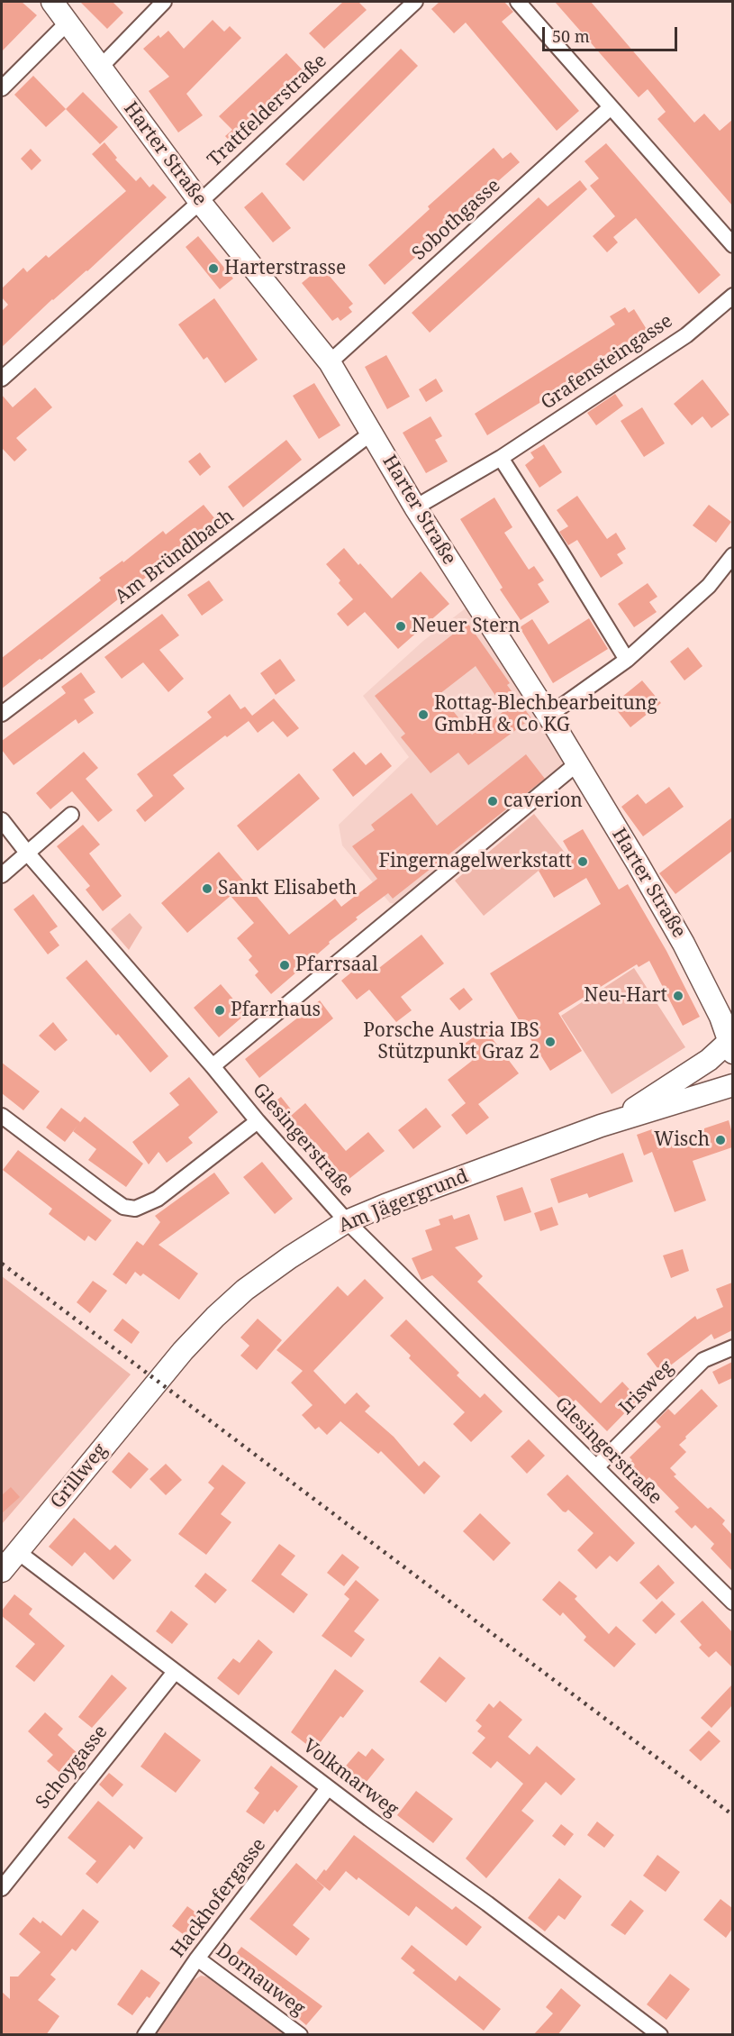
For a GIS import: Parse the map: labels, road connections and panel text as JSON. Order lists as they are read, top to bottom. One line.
{"streets":{"main road":["Harter Straße","Am Jägergrund","Grillweg"],"street":["Trattfelderstraße","Sobothgasse","Grafensteingasse","Am Bründlbach","Glesingerstraße","Irisweg","Schoygasse","Volkmarweg","Hackhofergasse","Dornauweg"]},"crossings":[["Trattfelderstraße","Harter Straße"],["Harter Straße","Sobothgasse"],["Harter Straße","Grafensteingasse"],["Harter Straße","Am Bründlbach"],["Harter Straße","Am Jägergrund"],["Glesingerstraße","Am Jägergrund"],["Glesingerstraße","Irisweg"],["Am Jägergrund","Grillweg"],["Grillweg","Volkmarweg"],["Schoygasse","Volkmarweg"],["Volkmarweg","Hackhofergasse"],["Hackhofergasse","Dornauweg"]],"places":["Harterstrasse","Neuer Stern","Rottag-Blechbearbeitung GmbH & Co KG","caverion","Fingernagelwerkstatt","Sankt Elisabeth","Pfarrsaal","Neu-Hart","Pfarrhaus","Porsche Austria IBS Stützpunkt Graz 2","Wisch"],"scale_bar":"50 m"}
